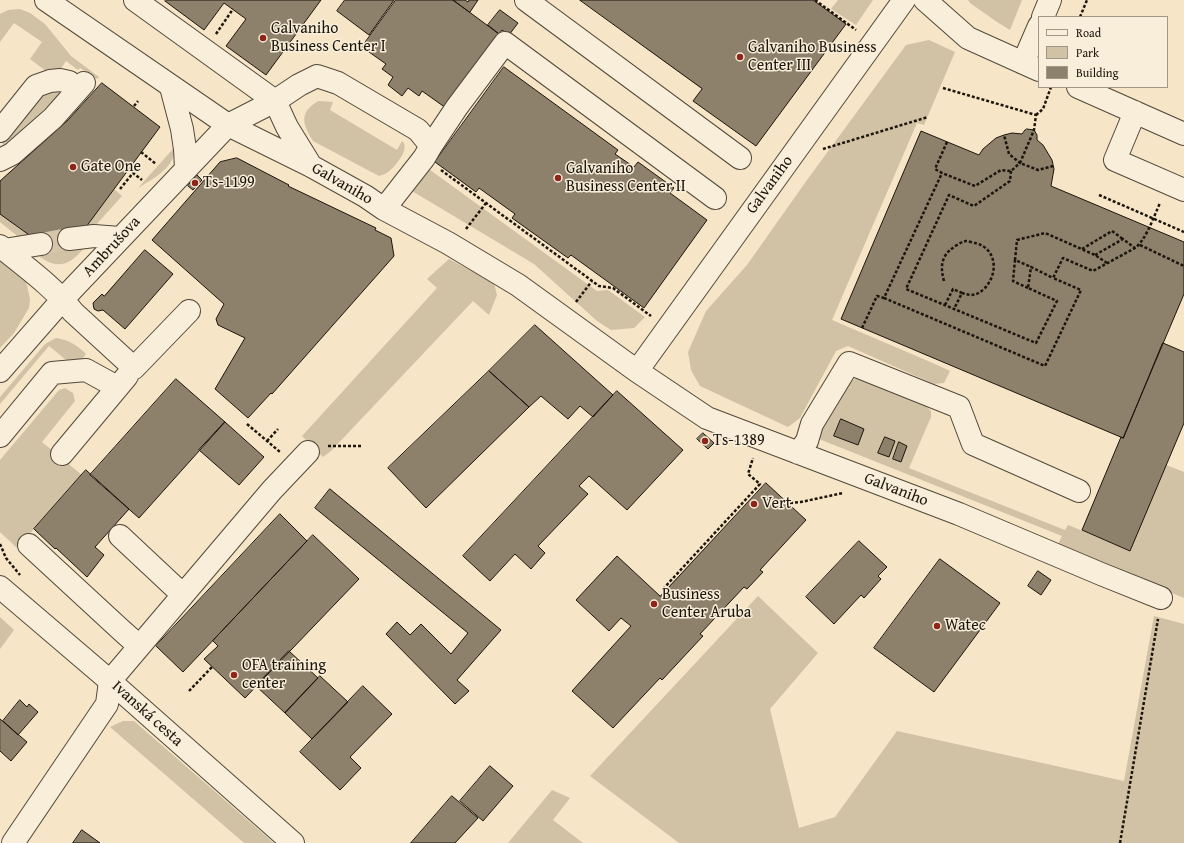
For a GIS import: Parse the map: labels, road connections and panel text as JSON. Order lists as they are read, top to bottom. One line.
{"streets":{"street":["Galvaniho","Ambrušova","Ivanská cesta"]},"crossings":[["Galvaniho","Ambrušova"]],"places":["Galvaniho Business Center I","Galvaniho Business Center III","Gate One","Galvaniho Business Center II","Ts-1199","Ts-1389","Vert","Business Center Aruba","Watec","OFA training center"],"legend":["Road","Park","Building"]}
